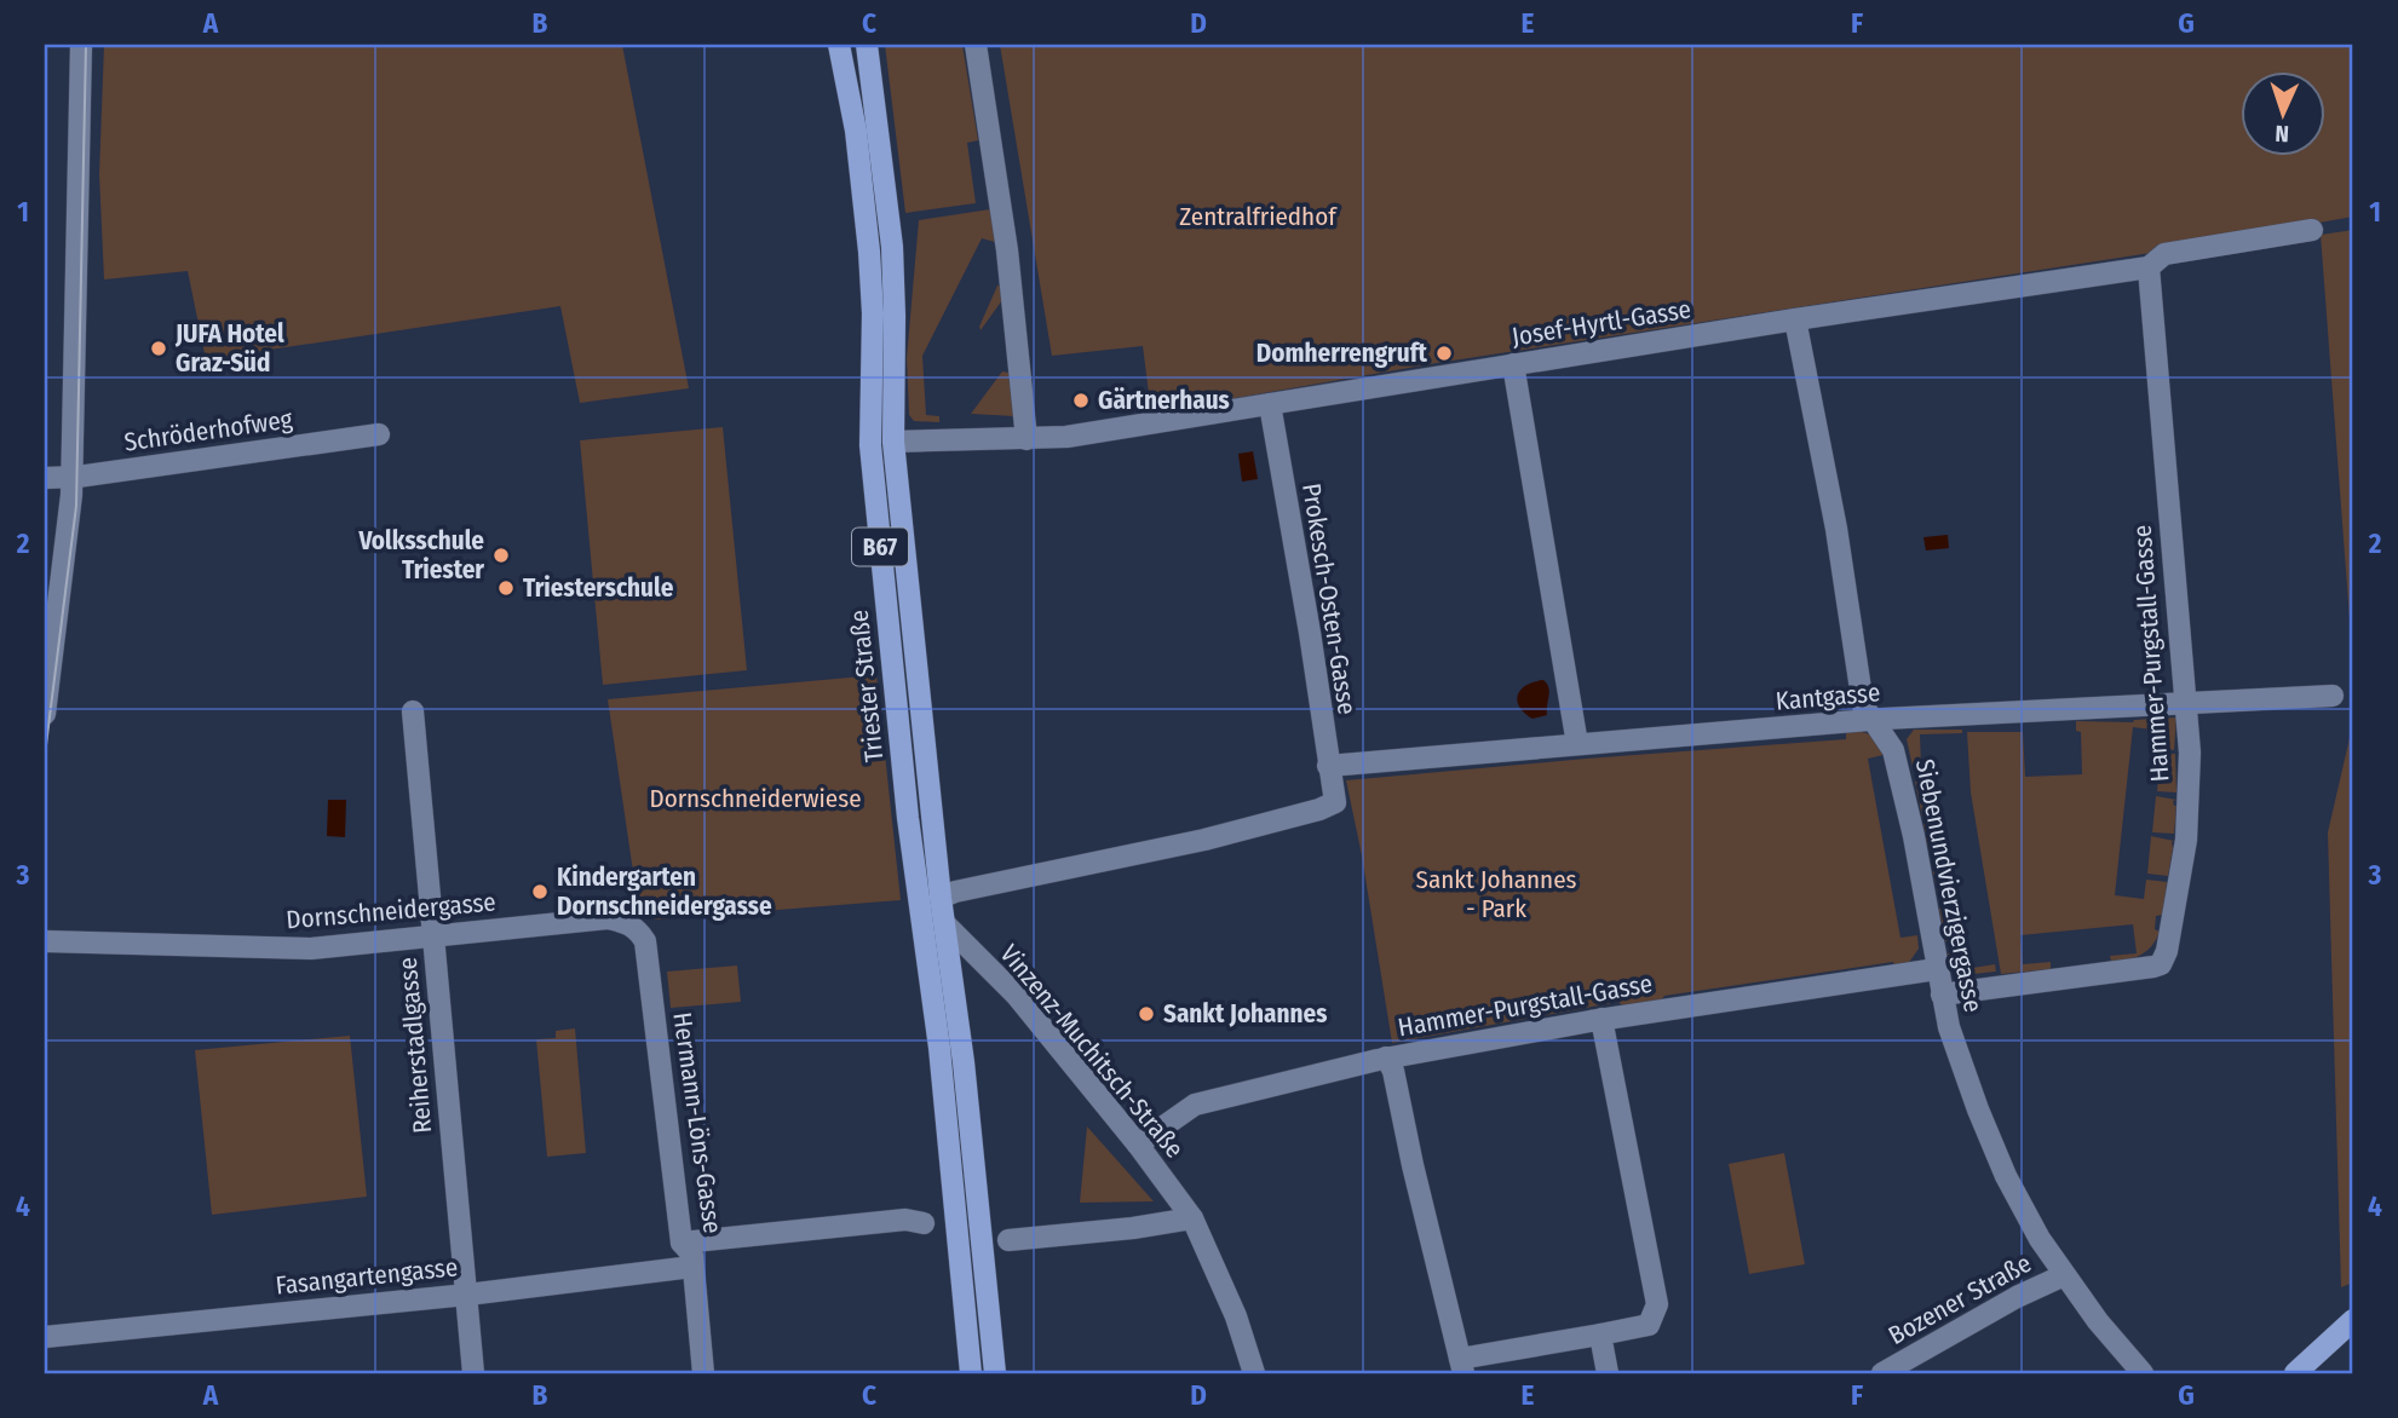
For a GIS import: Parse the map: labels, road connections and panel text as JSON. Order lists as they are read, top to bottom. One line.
{"streets":{"main road":["B67","Triester Straße"],"street":["Josef-Hyrtl-Gasse","Schröderhofweg","Prokesch-Osten-Gasse","Hammer-Purgstall-Gasse","Kantgasse","Siebenundvierzigergasse","Dornschneidergasse","Reiherstadlgasse","Vinzenz-Muchitsch-Straße","Hermann-Löns-Gasse","Fasangartengasse","Bozener Straße"]},"crossings":[["Josef-Hyrtl-Gasse","Prokesch-Osten-Gasse"],["Josef-Hyrtl-Gasse","Hammer-Purgstall-Gasse"],["Josef-Hyrtl-Gasse","Triester Straße"],["Josef-Hyrtl-Gasse","Siebenundvierzigergasse"],["Prokesch-Osten-Gasse","Triester Straße"],["Prokesch-Osten-Gasse","Kantgasse"],["Hammer-Purgstall-Gasse","Kantgasse"],["Hammer-Purgstall-Gasse","Siebenundvierzigergasse"],["Hammer-Purgstall-Gasse","Vinzenz-Muchitsch-Straße"],["Triester Straße","Vinzenz-Muchitsch-Straße"],["Kantgasse","Siebenundvierzigergasse"],["Siebenundvierzigergasse","Bozener Straße"],["Dornschneidergasse","Reiherstadlgasse"],["Dornschneidergasse","Hermann-Löns-Gasse"],["Reiherstadlgasse","Fasangartengasse"],["Hermann-Löns-Gasse","Fasangartengasse"]],"parks":["Zentralfriedhof","Dornschneiderwiese","Sankt Johannes - Park"],"places":["JUFA Hotel Graz-Süd","Domherrengruft","Gärtnerhaus","Volksschule Triester","Triesterschule","Kindergarten Dornschneidergasse","Sankt Johannes"],"north":"bottom","grid":{"columns":["A","B","C","D","E","F","G"],"rows":["1","2","3","4"]}}
